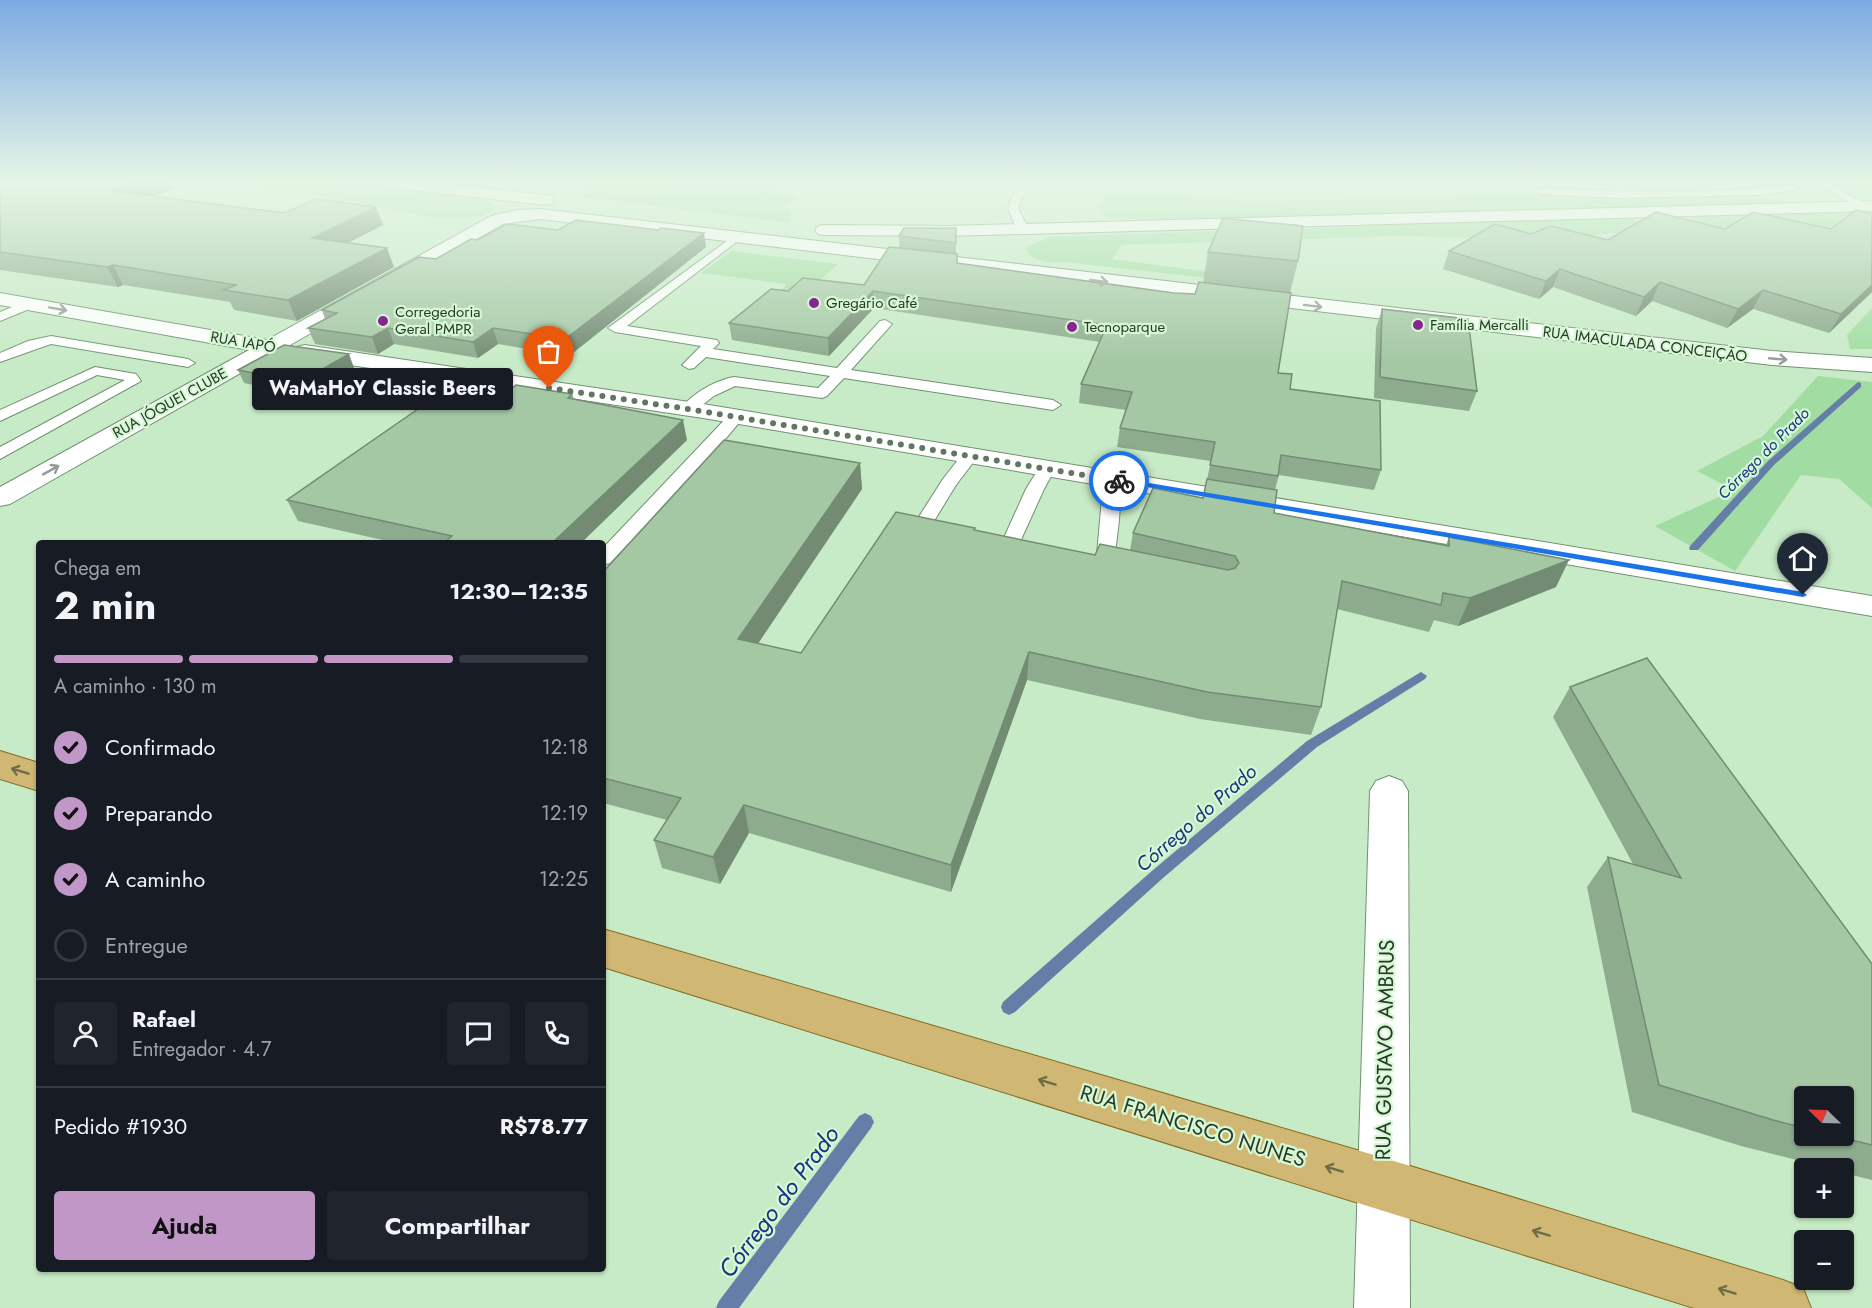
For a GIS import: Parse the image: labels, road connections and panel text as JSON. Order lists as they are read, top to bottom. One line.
{"streets":{"main road":["RUA IAPÓ","RUA IMACULADA CONCEIÇÃO","RUA JÓQUEI CLUBE","RUA GUSTAVO AMBRUS","RUA FRANCISCO NUNES"]},"crossings":[["RUA IAPÓ","RUA JÓQUEI CLUBE"],["RUA GUSTAVO AMBRUS","RUA FRANCISCO NUNES"]],"one_way":["RUA IMACULADA CONCEIÇÃO","RUA JÓQUEI CLUBE","RUA FRANCISCO NUNES"],"water":["Córrego do Prado"],"places":["Gregário Café","Corregedoria Geral PMPR","Família Mercalli","Tecnoparque","WaMaHoY Classic Beers"],"north":"top left","page":{"bubble":"WaMaHoY Classic Beers","heading":["2 min","Chega em","12:30–12:35"],"panel":["Rafael","Entregador · 4.7","Pedido #1930","R$78.77"],"bar":"A caminho · 130 m","list":[["Confirmado","12:18"],["Preparando","12:19"],["A caminho","12:25"],"Entregue"],"map_buttons":["+","−"],"buttons":["Ajuda","Compartilhar"]}}
